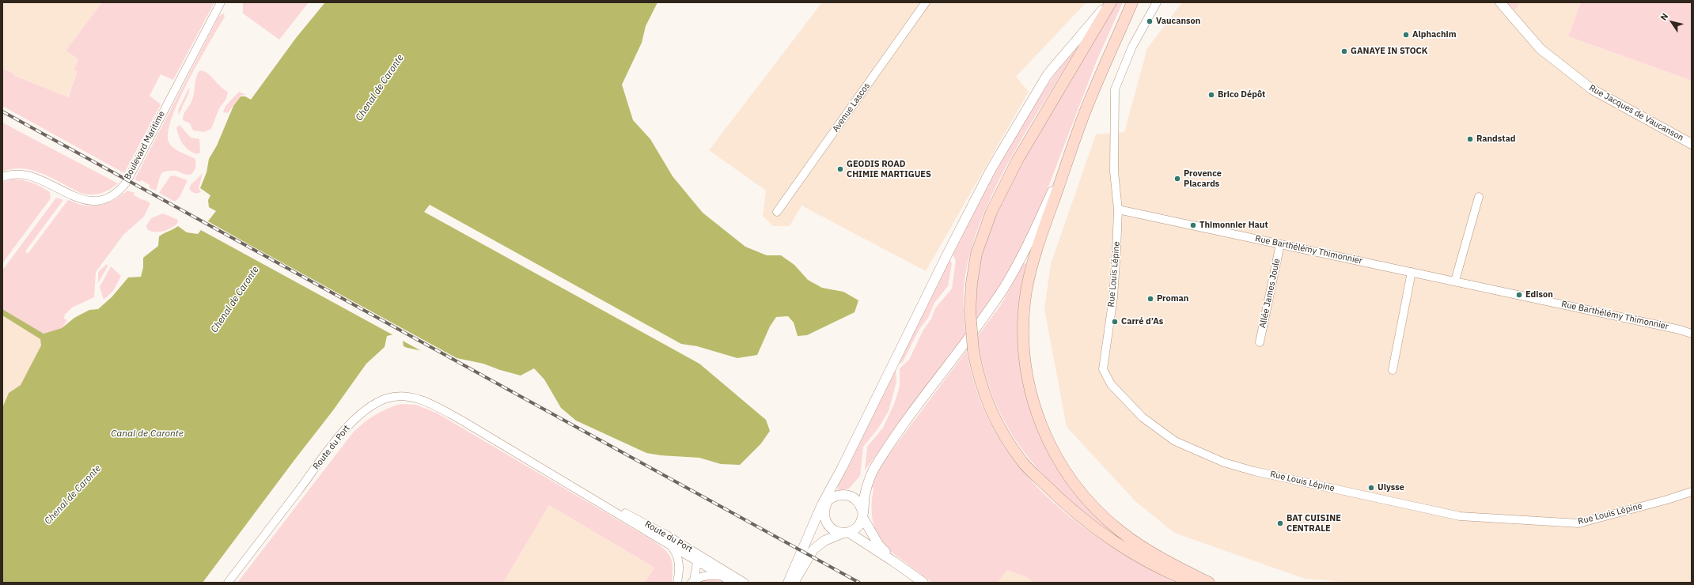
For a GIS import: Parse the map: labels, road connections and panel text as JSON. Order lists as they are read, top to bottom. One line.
{"streets":{"street":["Avenue Lascos","Rue Jacques de Vaucanson","Boulevard Maritime","Rue Barthélémy Thimonnier","Rue Louis Lépine","Allée James Joule","Route du Port"]},"crossings":[["Rue Barthélémy Thimonnier","Rue Louis Lépine"],["Rue Barthélémy Thimonnier","Allée James Joule"]],"water":["Chenal de Caronte","Canal de Caronte"],"places":["Vaucanson","Alphachim","GANAYE IN STOCK","Brico Dépôt","Randstad","GEODIS ROAD CHIMIE MARTIGUES","Provence Placards","Thimonnier Haut","Edison","Proman","Carré d’As","Ulysse","BAT CUISINE CENTRALE"],"north":"top left"}
